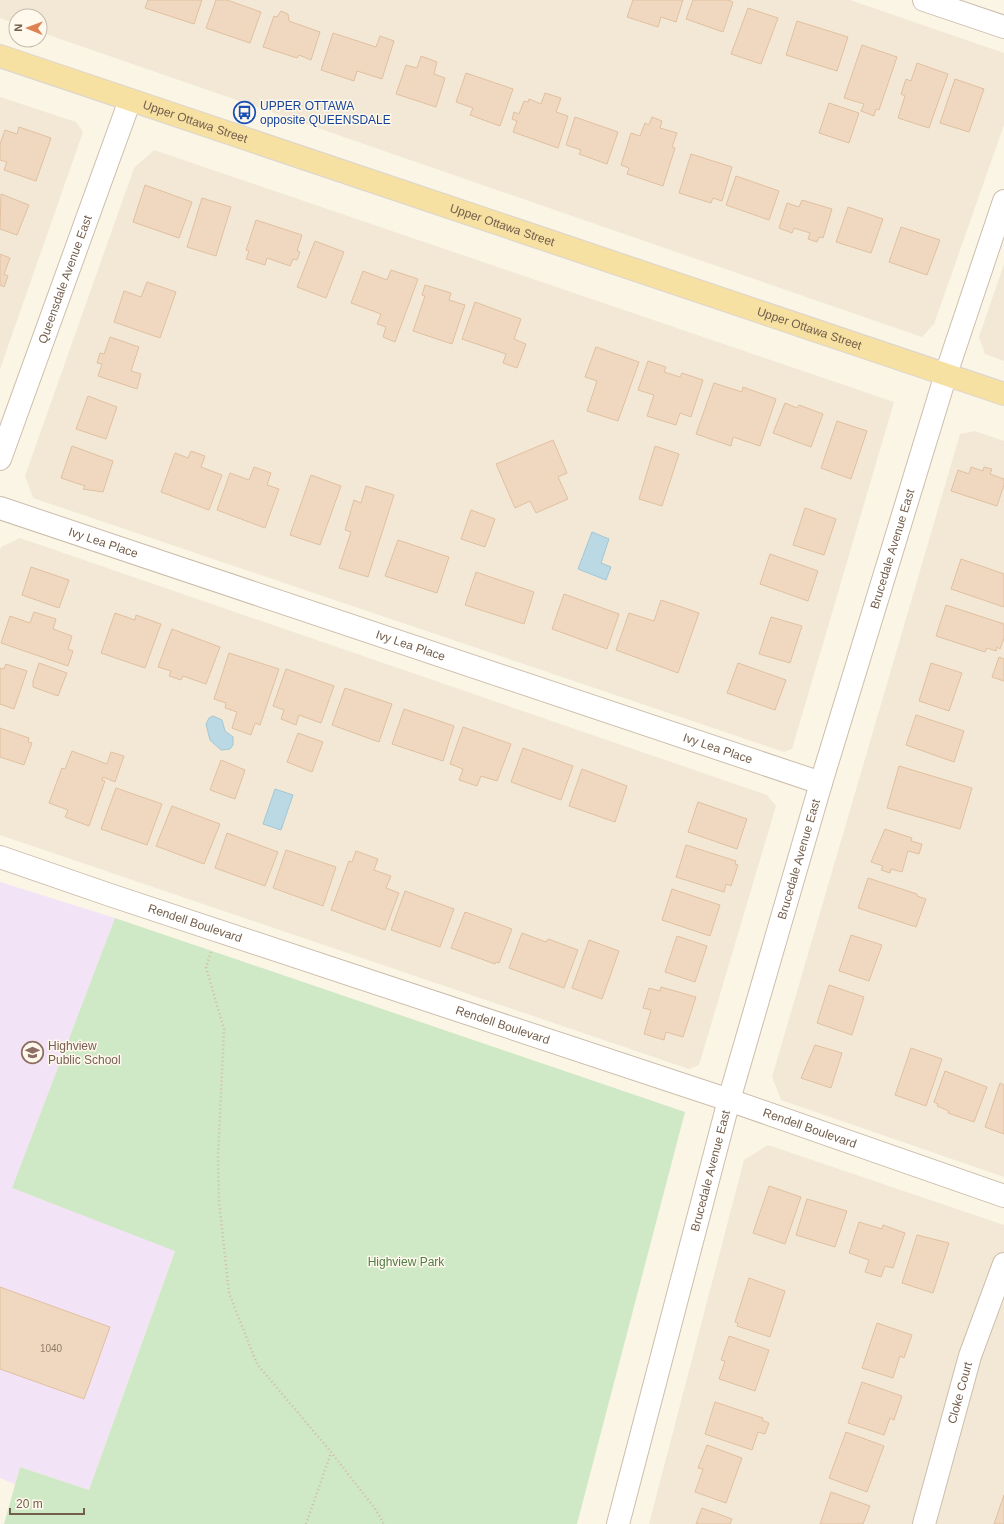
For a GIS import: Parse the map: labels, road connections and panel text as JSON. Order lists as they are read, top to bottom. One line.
{"streets":{"main road":["Upper Ottawa Street"],"street":["Queensdale Avenue East","Ivy Lea Place","Brucedale Avenue East","Rendell Boulevard","Cloke Court"]},"crossings":[["Upper Ottawa Street","Queensdale Avenue East"],["Upper Ottawa Street","Brucedale Avenue East"],["Ivy Lea Place","Brucedale Avenue East"],["Brucedale Avenue East","Rendell Boulevard"]],"parks":["Highview Park"],"places":{"bus stop":["UPPER OTTAWA opposite QUEENSDALE"],"school or university":["Highview Public School"]},"house_numbers":["1040"],"scale_bar":"20 m","north":"left"}
